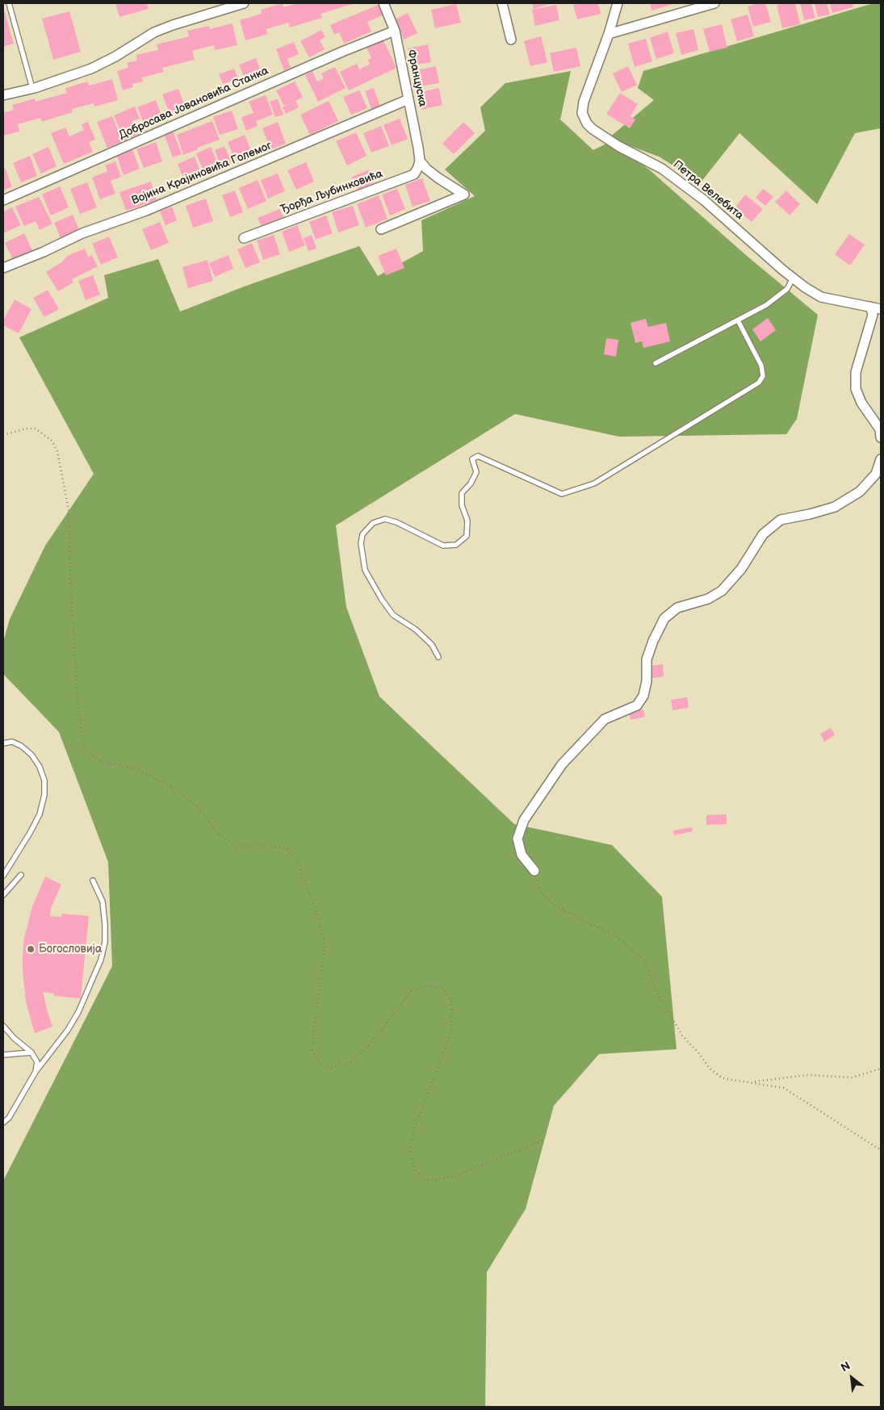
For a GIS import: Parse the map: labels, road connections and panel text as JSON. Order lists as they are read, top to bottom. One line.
{"streets":{"street":["Француска","Добросава Јовановића Станка","Војина Крајиновића Големог","Петра Велебита","Ђорђа Љубинковића"]},"crossings":[["Француска","Добросава Јовановића Станка"],["Француска","Војина Крајиновића Големог"],["Француска","Ђорђа Љубинковића"]],"places":["Богословија"],"north":"top left"}
